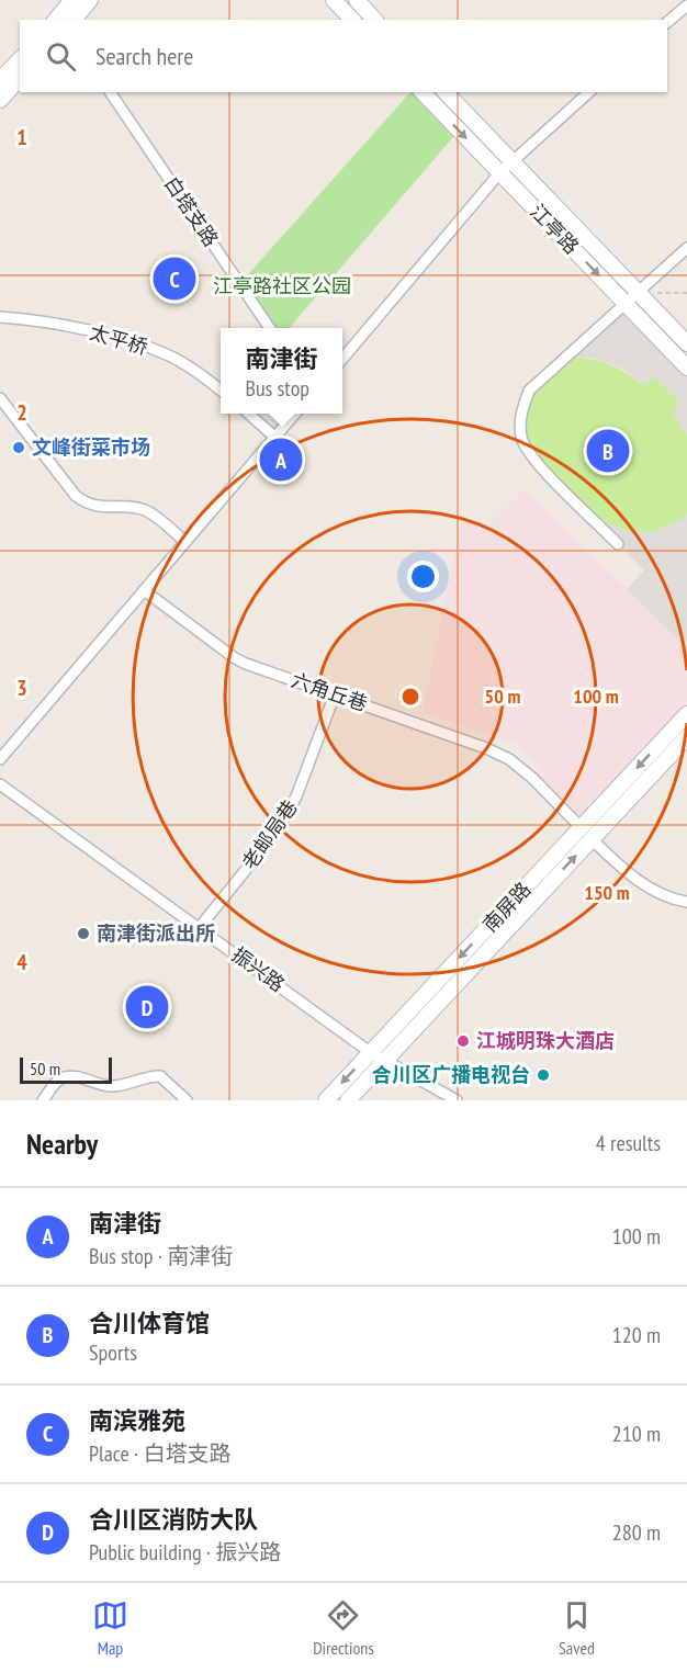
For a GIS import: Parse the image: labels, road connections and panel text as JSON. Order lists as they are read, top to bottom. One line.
{"streets":{"main road":["江亭路","南屏路"],"street":["白塔支路","太平桥","六角丘巷","老邮局巷","振兴路"]},"crossings":[["六角丘巷","老邮局巷"],["六角丘巷","南屏路"],["老邮局巷","振兴路"],["南屏路","振兴路"]],"parks":["江亭路社区公园"],"places":["文峰街菜市场","南津街派出所","江城明珠大酒店","合川区广播电视台"],"scale_bar":"50 m","page":{"search":"Search here","pins":["C","B","A","D"],"popup":["南津街","Bus stop"],"scale":"50 m","heading":["Nearby","4 results"],"list":[{"mark":"A","name":"南津街","note":"Bus stop · 南津街","value":"100 m"},{"mark":"B","name":"合川体育馆","note":"Sports","value":"120 m"},{"mark":"C","name":"南滨雅苑","note":"Place · 白塔支路","value":"210 m"},{"mark":"D","name":"合川区消防大队","note":"Public building · 振兴路","value":"280 m"}],"nav":["Map","Directions","Saved"]},"grid":{"rows":["1","2","3","4"]},"rings":["50 m","100 m","150 m"]}
